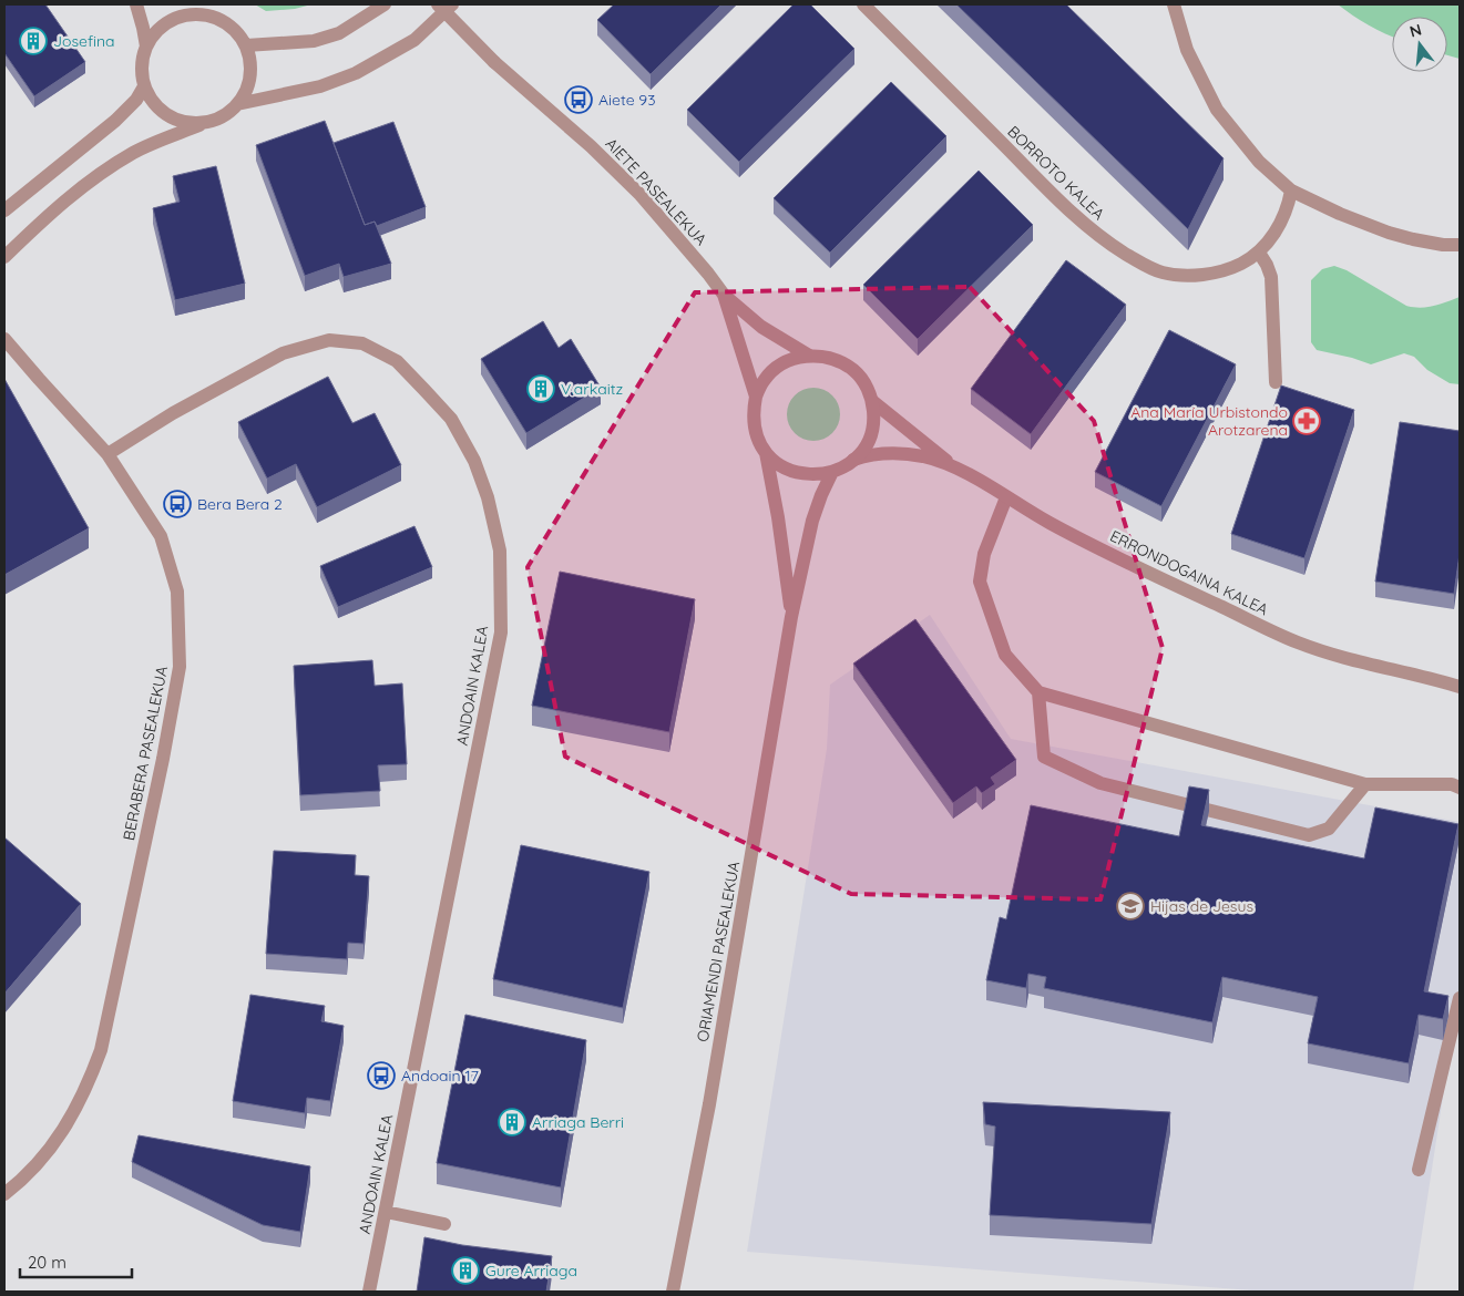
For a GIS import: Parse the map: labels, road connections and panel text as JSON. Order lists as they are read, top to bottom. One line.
{"streets":{"street":["BORROTO KALEA","AIETE PASEALEKUA","ERRONDOGAINA KALEA","ANDOAIN KALEA","BERABERA PASEALEKUA","ORIAMENDI PASEALEKUA"]},"crossings":[["AIETE PASEALEKUA","ERRONDOGAINA KALEA"],["AIETE PASEALEKUA","ORIAMENDI PASEALEKUA"],["ERRONDOGAINA KALEA","ORIAMENDI PASEALEKUA"],["ANDOAIN KALEA","BERABERA PASEALEKUA"]],"places":{"building":["Josefina","V.arkaitz","Arriaga Berri","Gure Arriaga"],"bus stop":["Aiete 93","Bera Bera 2","Andoain 17"],"pharmacy":["Ana María Urbistondo Arotzarena"],"school or university":["Hijas de Jesus"]},"scale_bar":"20 m","north":"top"}
